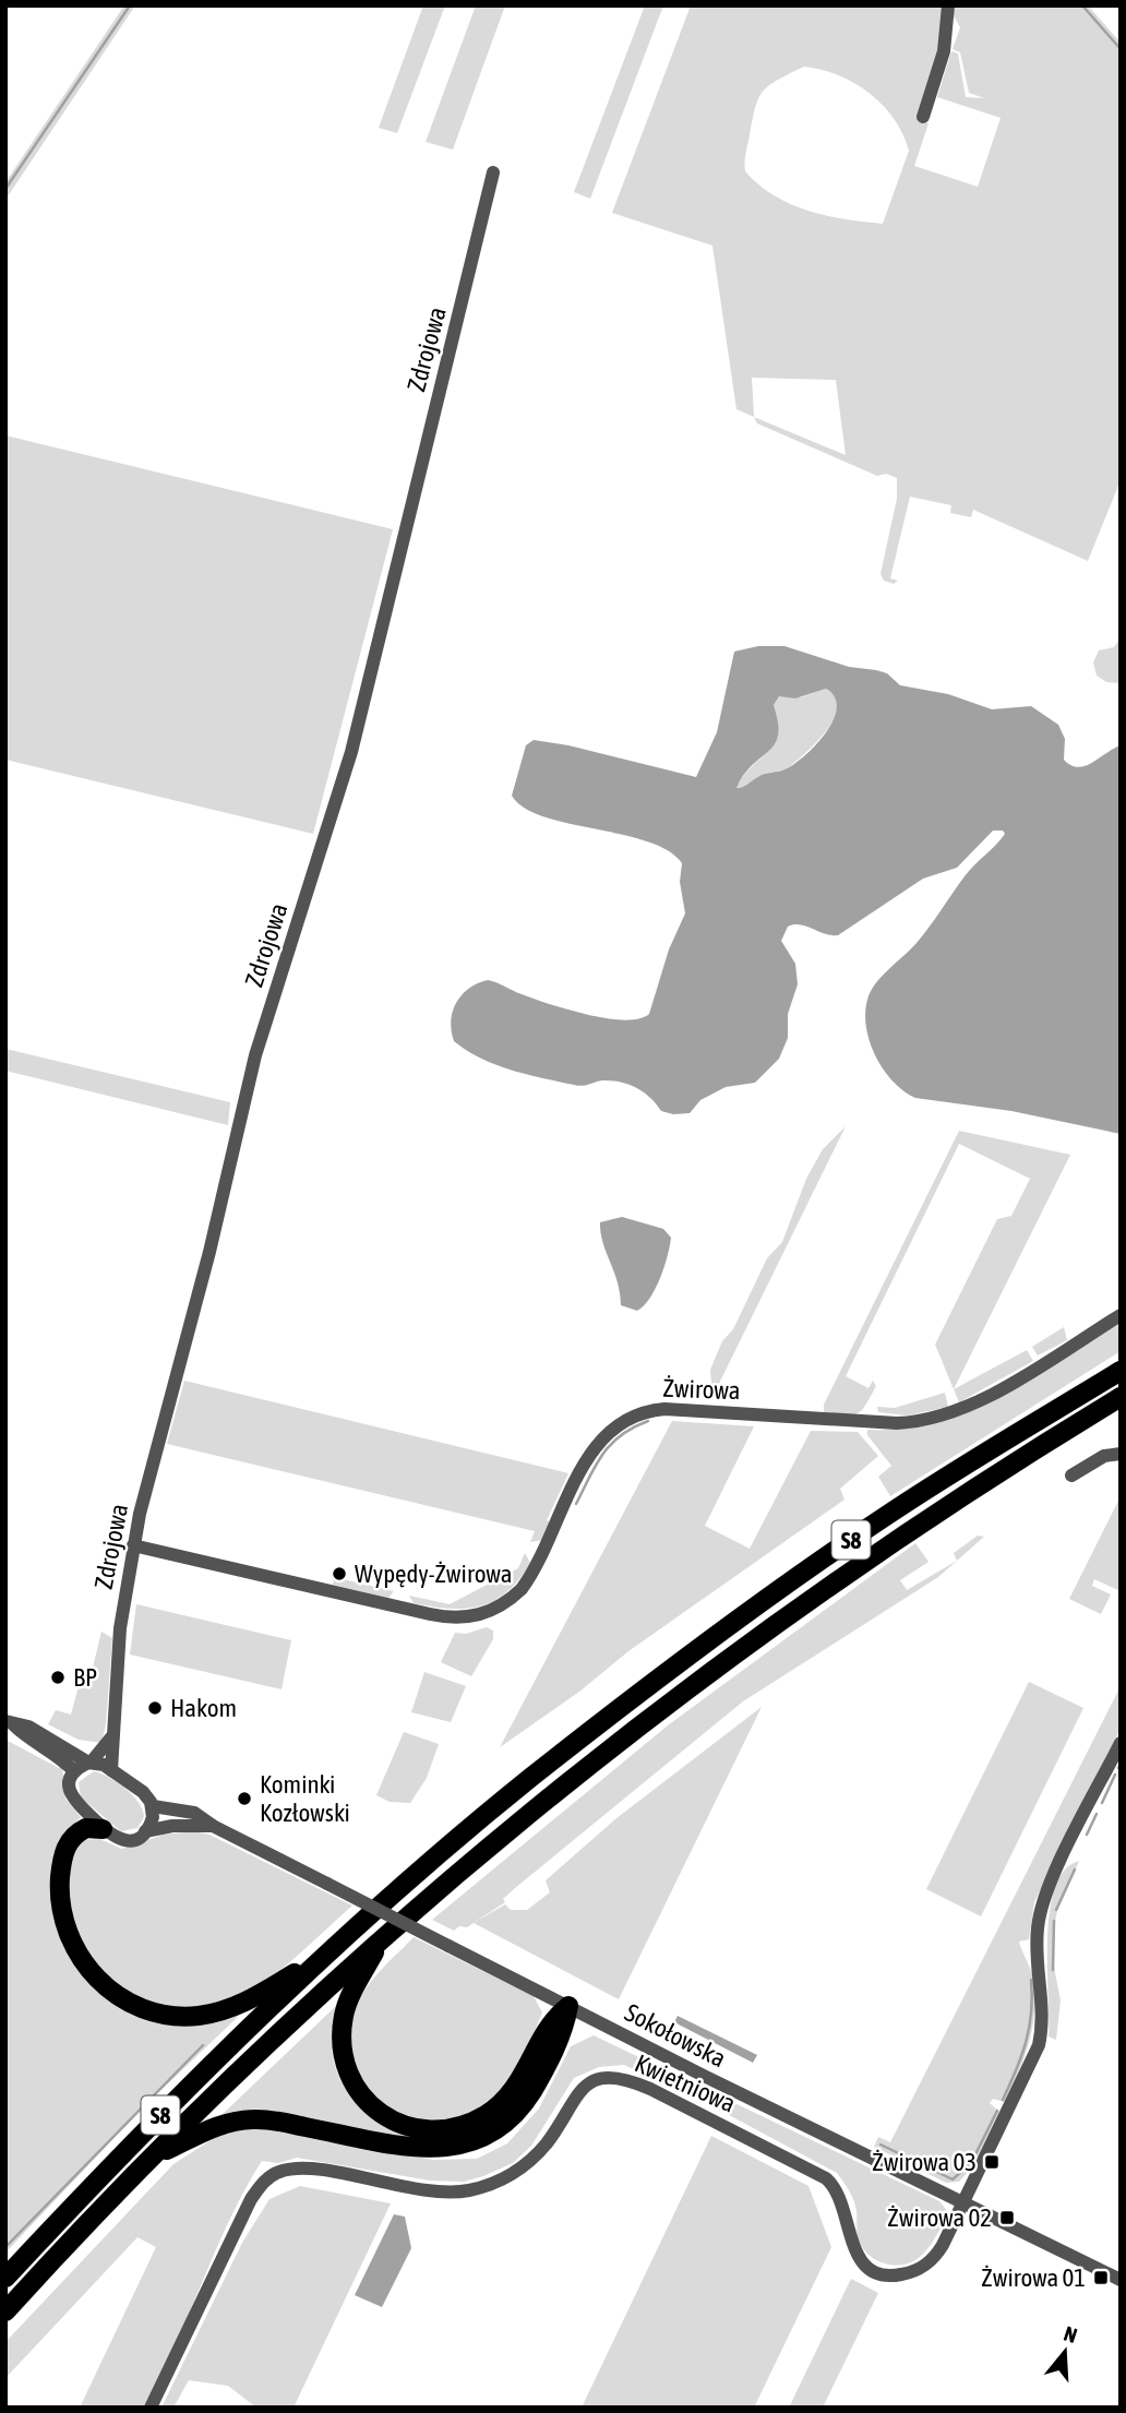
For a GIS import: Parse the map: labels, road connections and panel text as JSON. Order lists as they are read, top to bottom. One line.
{"streets":{"highway":["S8"],"street":["Zdrojowa","Żwirowa","Sokołowska","Kwietniowa"]},"crossings":[["Zdrojowa","Żwirowa"],["Zdrojowa","Sokołowska"],["Sokołowska","Kwietniowa"]],"places":{"other":["Wypędy-Żwirowa","BP","Hakom","Kominki Kozłowski"],"transit":["Żwirowa 03","Żwirowa 02","Żwirowa 01"]},"north":"top"}
